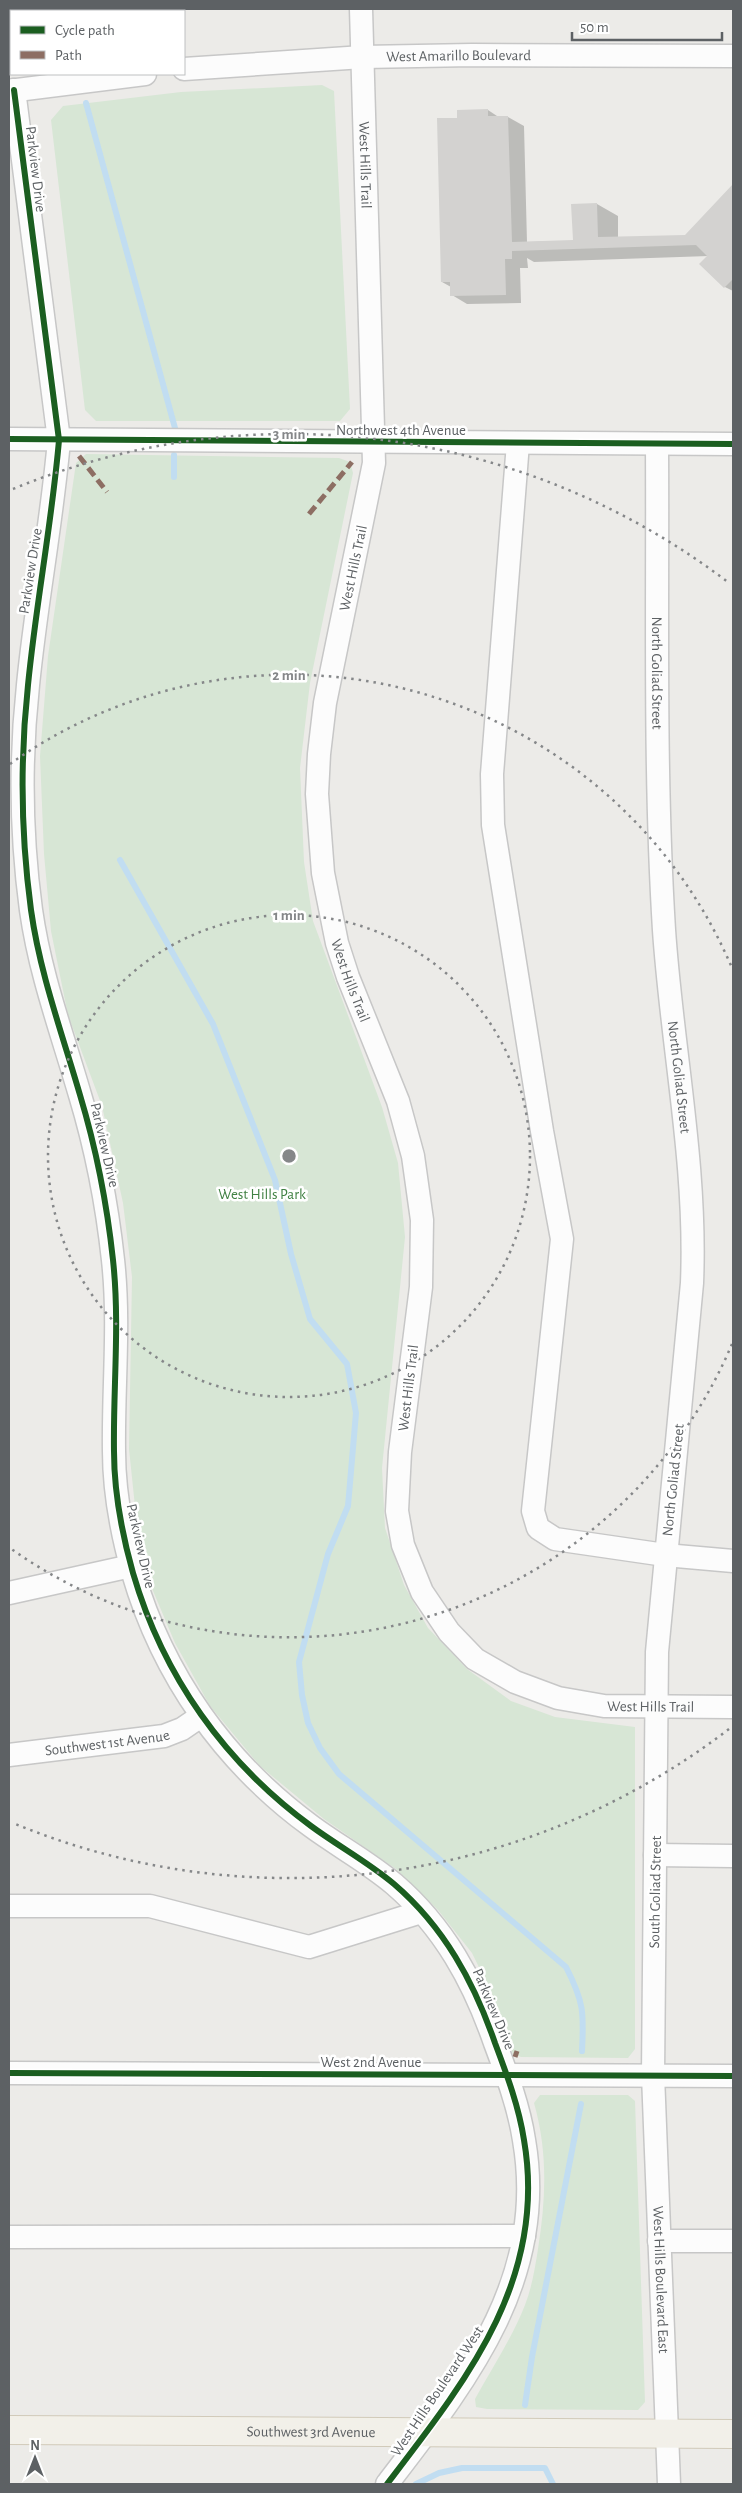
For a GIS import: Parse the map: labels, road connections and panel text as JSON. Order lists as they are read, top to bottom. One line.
{"streets":{"main road":["Southwest 3rd Avenue"],"street":["West Amarillo Boulevard","West Hills Trail","Parkview Drive","Northwest 4th Avenue","North Goliad Street","Southwest 1st Avenue","South Goliad Street","West 2nd Avenue","West Hills Boulevard East","West Hills Boulevard West"]},"crossings":[["West Amarillo Boulevard","West Hills Trail"],["West Hills Trail","Northwest 4th Avenue"],["West Hills Trail","North Goliad Street"],["West Hills Trail","South Goliad Street"],["Parkview Drive","Northwest 4th Avenue"],["Parkview Drive","Southwest 1st Avenue"],["Parkview Drive","West 2nd Avenue"],["Parkview Drive","West Hills Boulevard West"],["Northwest 4th Avenue","North Goliad Street"],["North Goliad Street","South Goliad Street"],["South Goliad Street","West 2nd Avenue"],["South Goliad Street","West Hills Boulevard East"],["West 2nd Avenue","West Hills Boulevard East"],["West 2nd Avenue","West Hills Boulevard West"],["West Hills Boulevard East","Southwest 3rd Avenue"],["West Hills Boulevard West","Southwest 3rd Avenue"]],"parks":["West Hills Park"],"legend":["Cycle path","Path"],"scale_bar":"50 m","north":"top","rings":["3 min","2 min","1 min"]}
